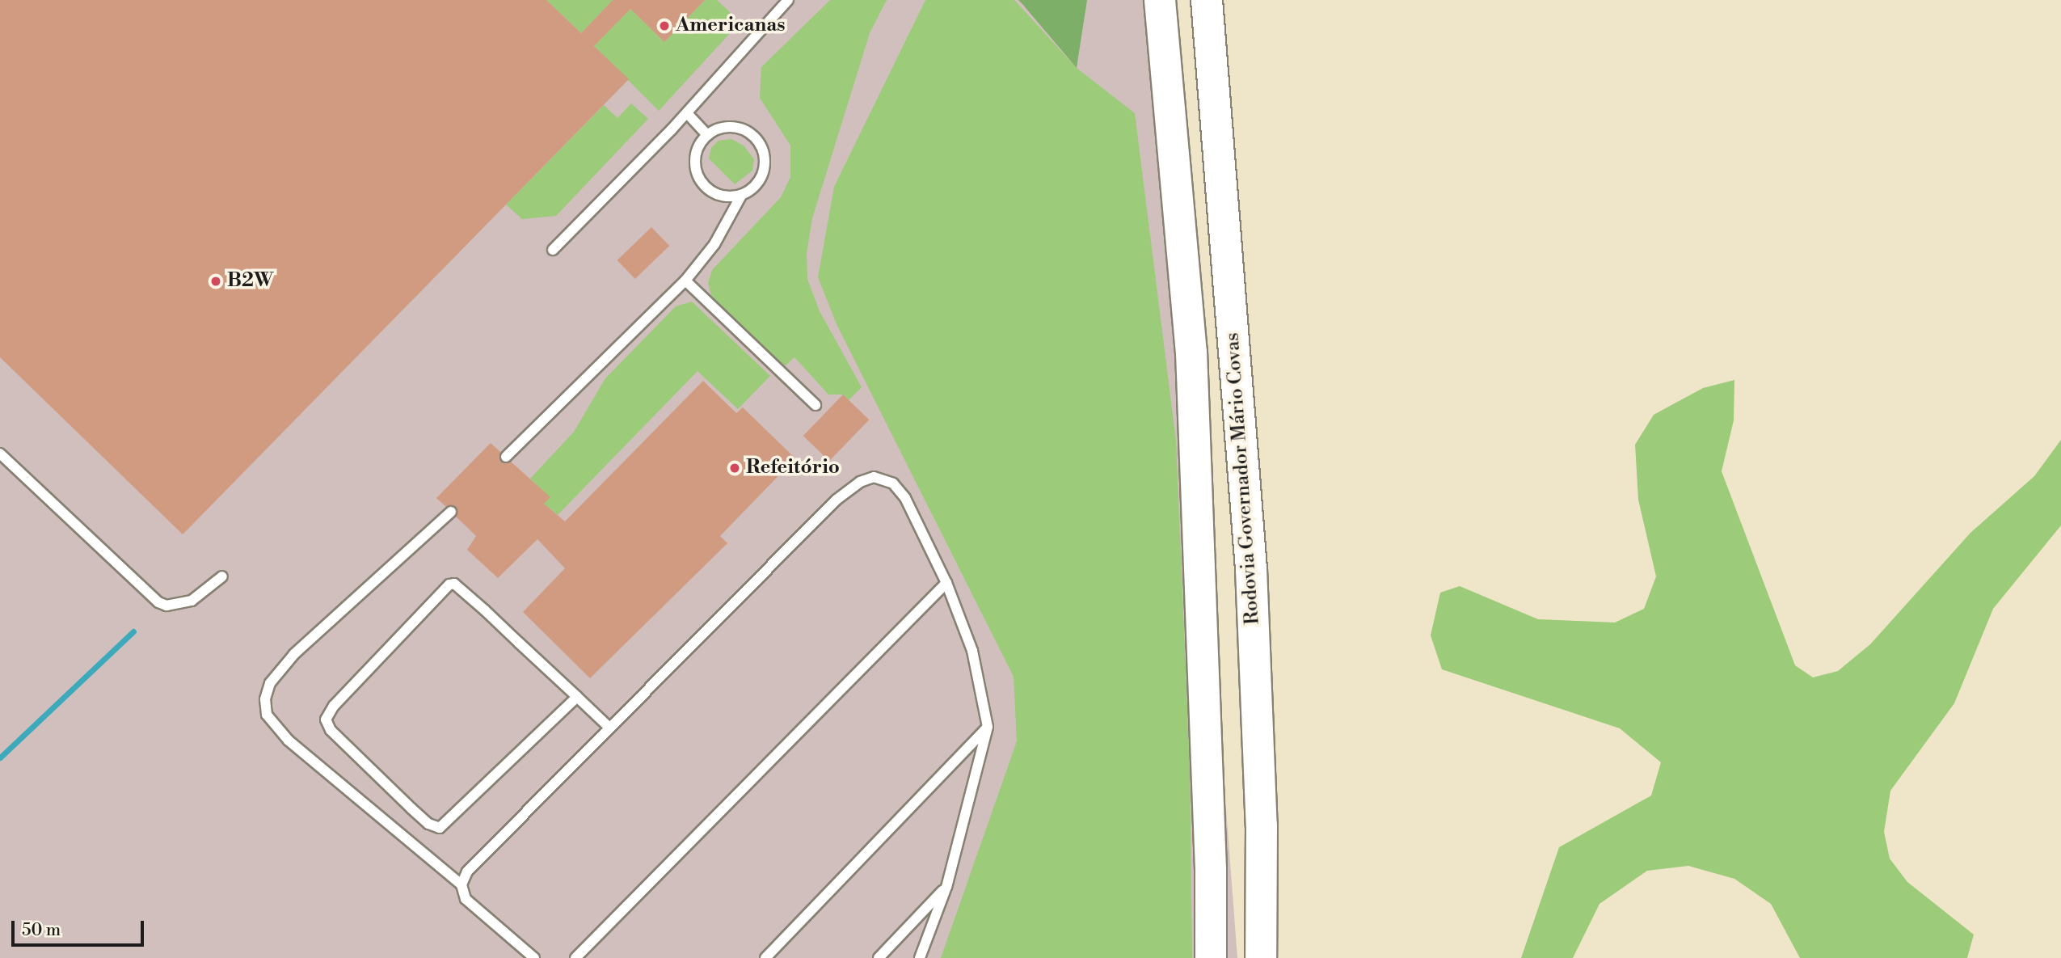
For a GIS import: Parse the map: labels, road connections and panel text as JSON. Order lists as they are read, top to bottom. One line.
{"streets":{"highway":["Rodovia Governador Mário Covas"]},"places":["Americanas","B2W","Refeitório"],"scale_bar":"50 m"}
